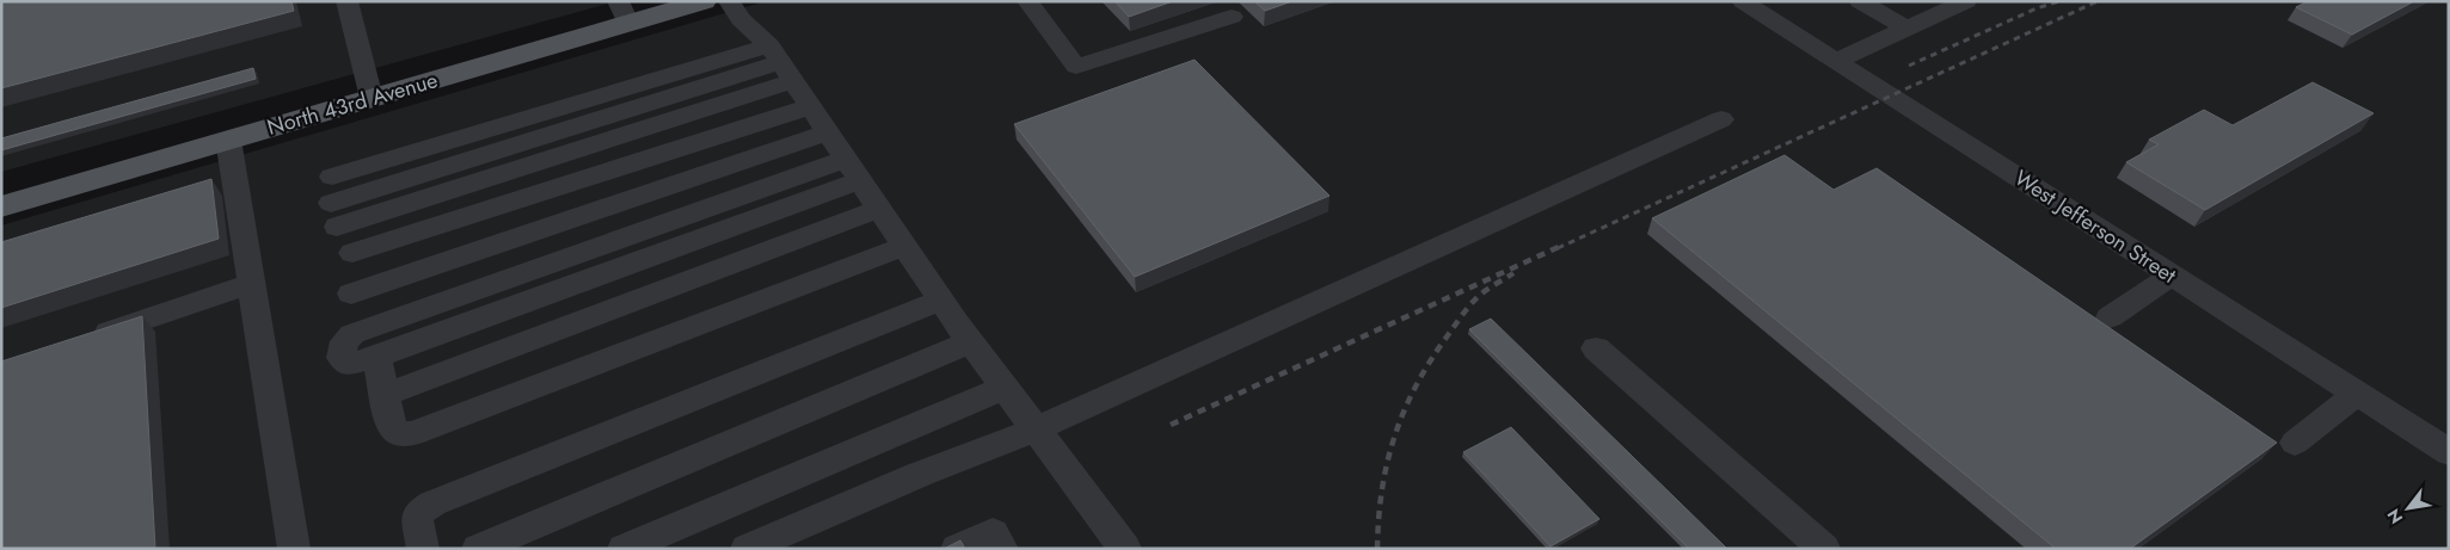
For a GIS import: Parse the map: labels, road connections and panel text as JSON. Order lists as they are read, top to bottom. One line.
{"streets":{"main road":["North 43rd Avenue"],"street":["West Jefferson Street"]},"north":"bottom left"}
